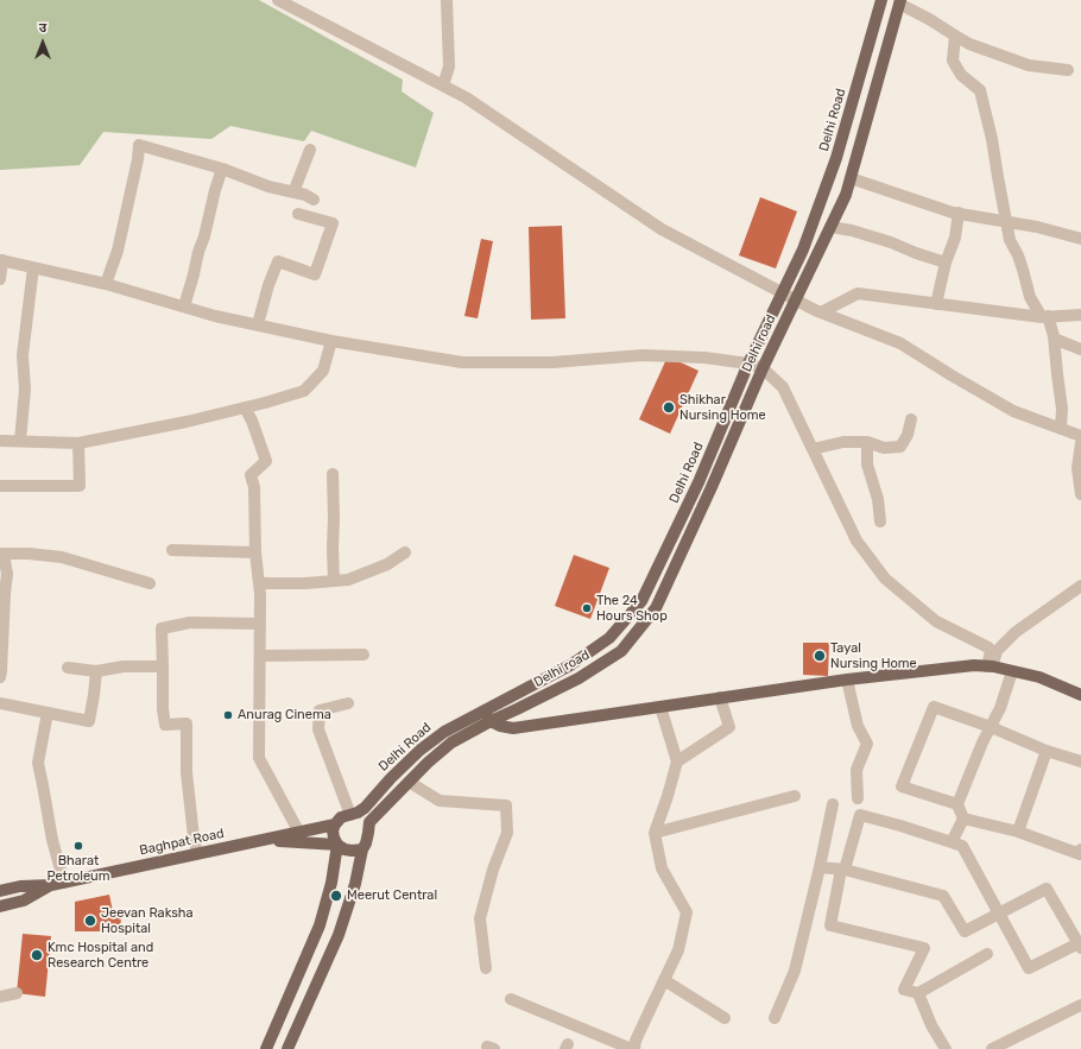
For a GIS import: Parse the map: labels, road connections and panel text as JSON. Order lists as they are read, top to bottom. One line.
{"streets":{"main road":["Delhi Road","Delhi road","Baghpat Road"]},"crossings":[["Delhi Road","Delhi road"],["Delhi Road","Baghpat Road"]],"places":["Shikhar Nursing Home","The 24 Hours Shop","Tayal Nursing Home","Anurag Cinema","Bharat Petroleum","Meerut Central","Jeevan Raksha Hospital","Kmc Hospital and Research Centre"],"north":"top"}
